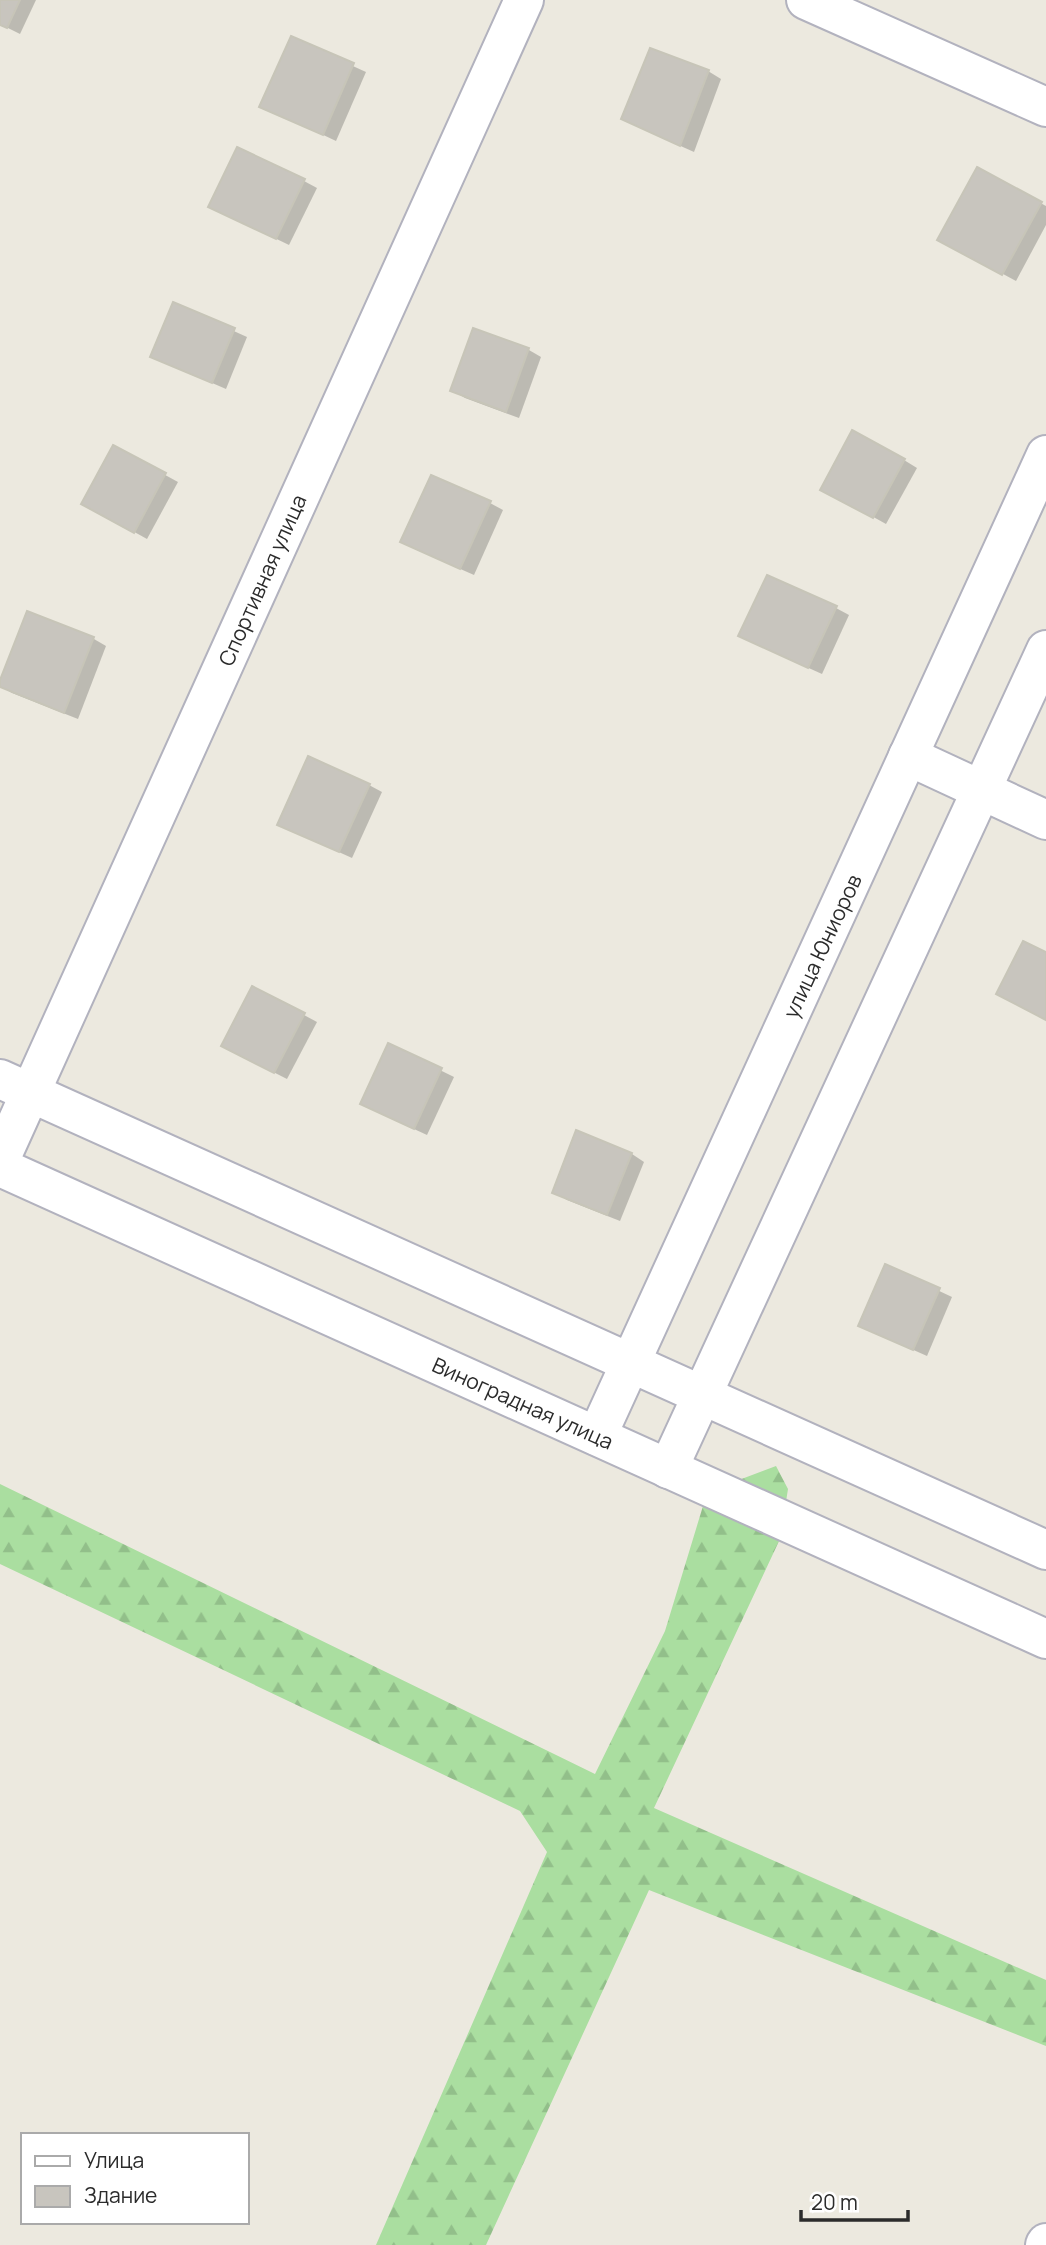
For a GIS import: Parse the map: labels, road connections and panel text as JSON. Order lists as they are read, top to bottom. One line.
{"streets":{"street":["Спортивная улица","улица Юниоров","Виноградная улица"]},"crossings":[["улица Юниоров","Виноградная улица"]],"legend":["Улица","Здание"],"scale_bar":"20 m"}
